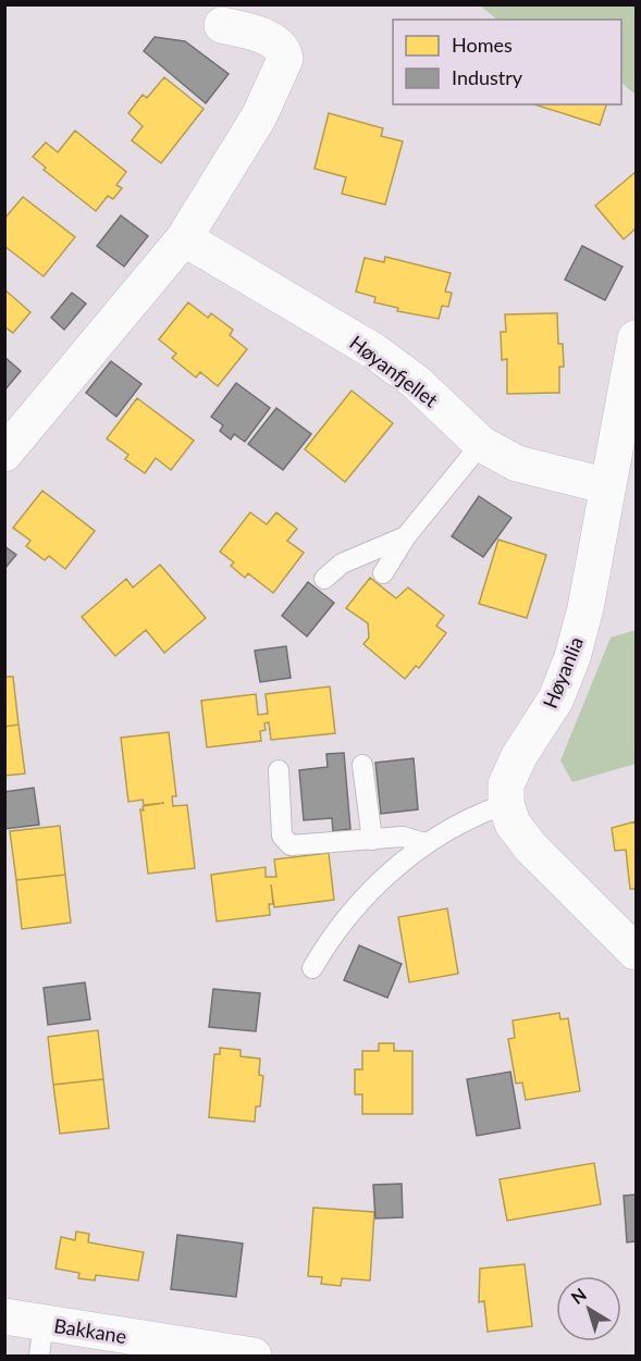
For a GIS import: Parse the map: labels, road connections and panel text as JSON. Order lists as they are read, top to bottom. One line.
{"streets":{"street":["Høyanfjellet","Høyanlia","Bakkane"]},"crossings":[["Høyanfjellet","Høyanlia"]],"legend":["Homes","Industry"],"north":"top left"}
